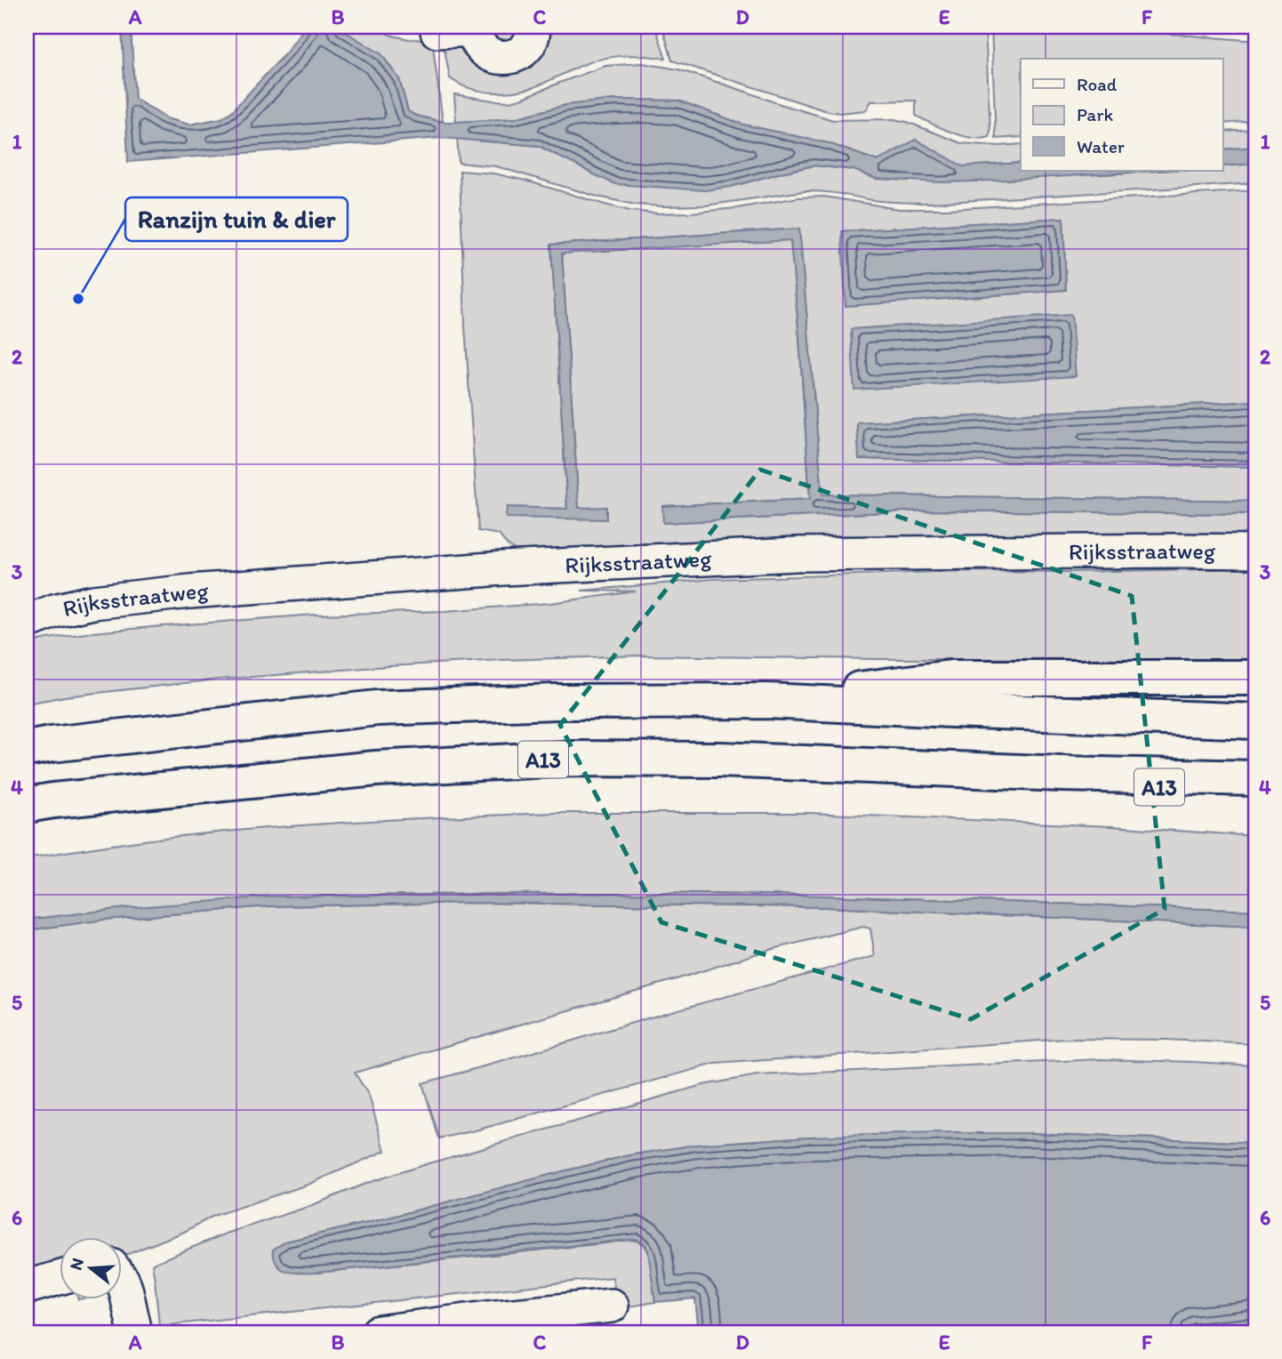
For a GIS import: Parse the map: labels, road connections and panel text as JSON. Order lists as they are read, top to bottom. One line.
{"streets":{"highway":["A13"],"street":["Rijksstraatweg"]},"places":["Ranzijn tuin & dier"],"legend":["Road","Park","Water"],"north":"left","grid":{"columns":["A","B","C","D","E","F"],"rows":["1","2","3","4","5","6"]}}
